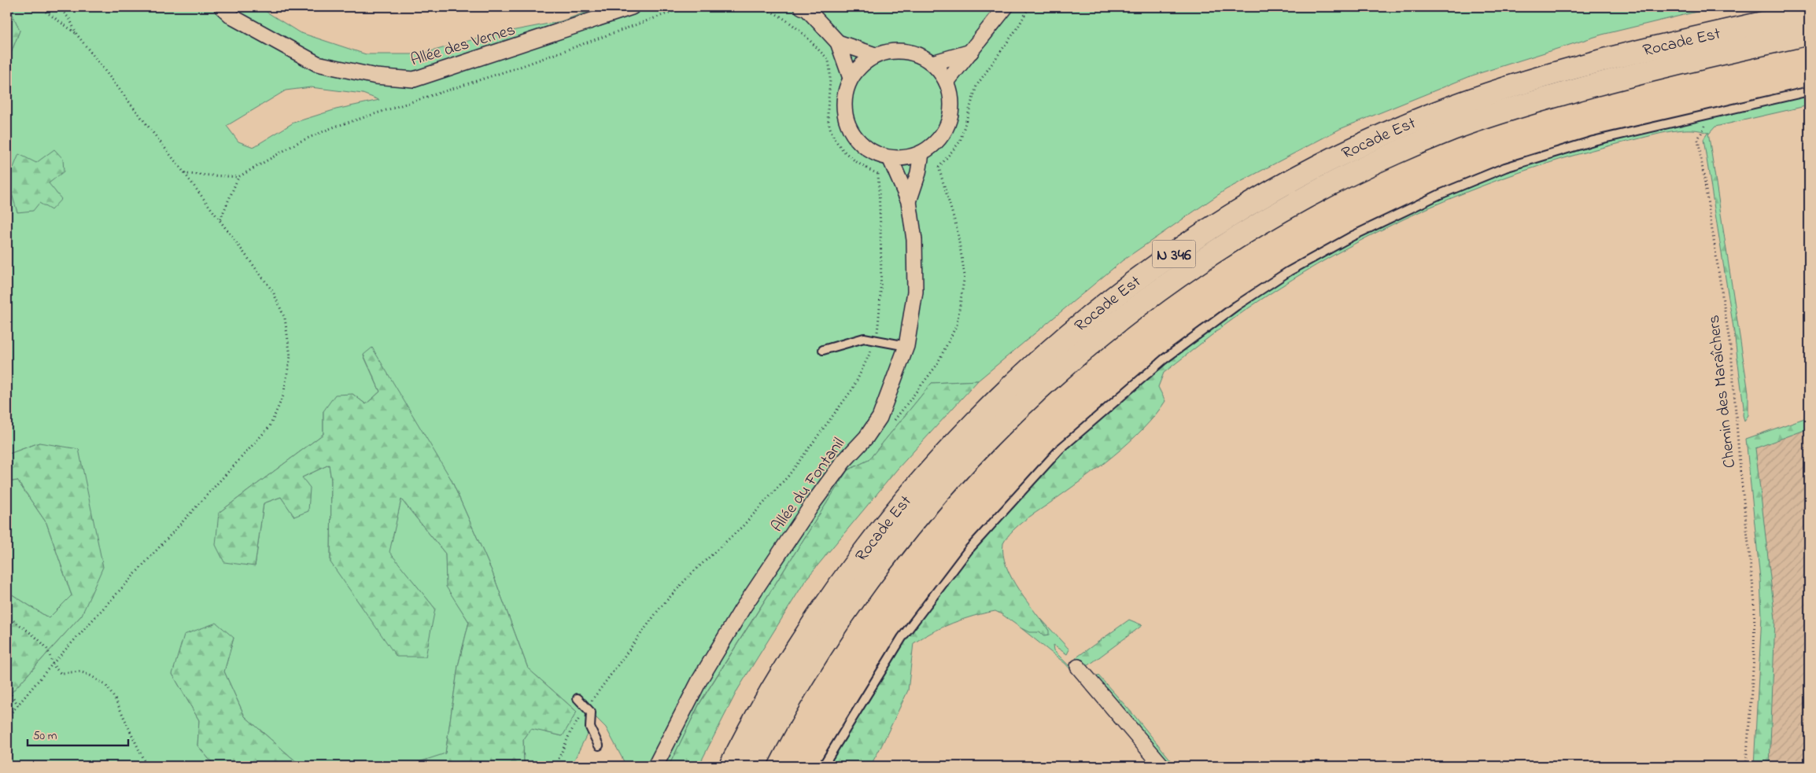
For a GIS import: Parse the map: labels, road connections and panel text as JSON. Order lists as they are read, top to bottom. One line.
{"streets":{"highway":["Rocade Est","N 346"],"street":["Allée des Vernes","Allée du Fontanil"],"path":["Chemin des Maraîchers"]},"scale_bar":"50 m"}
